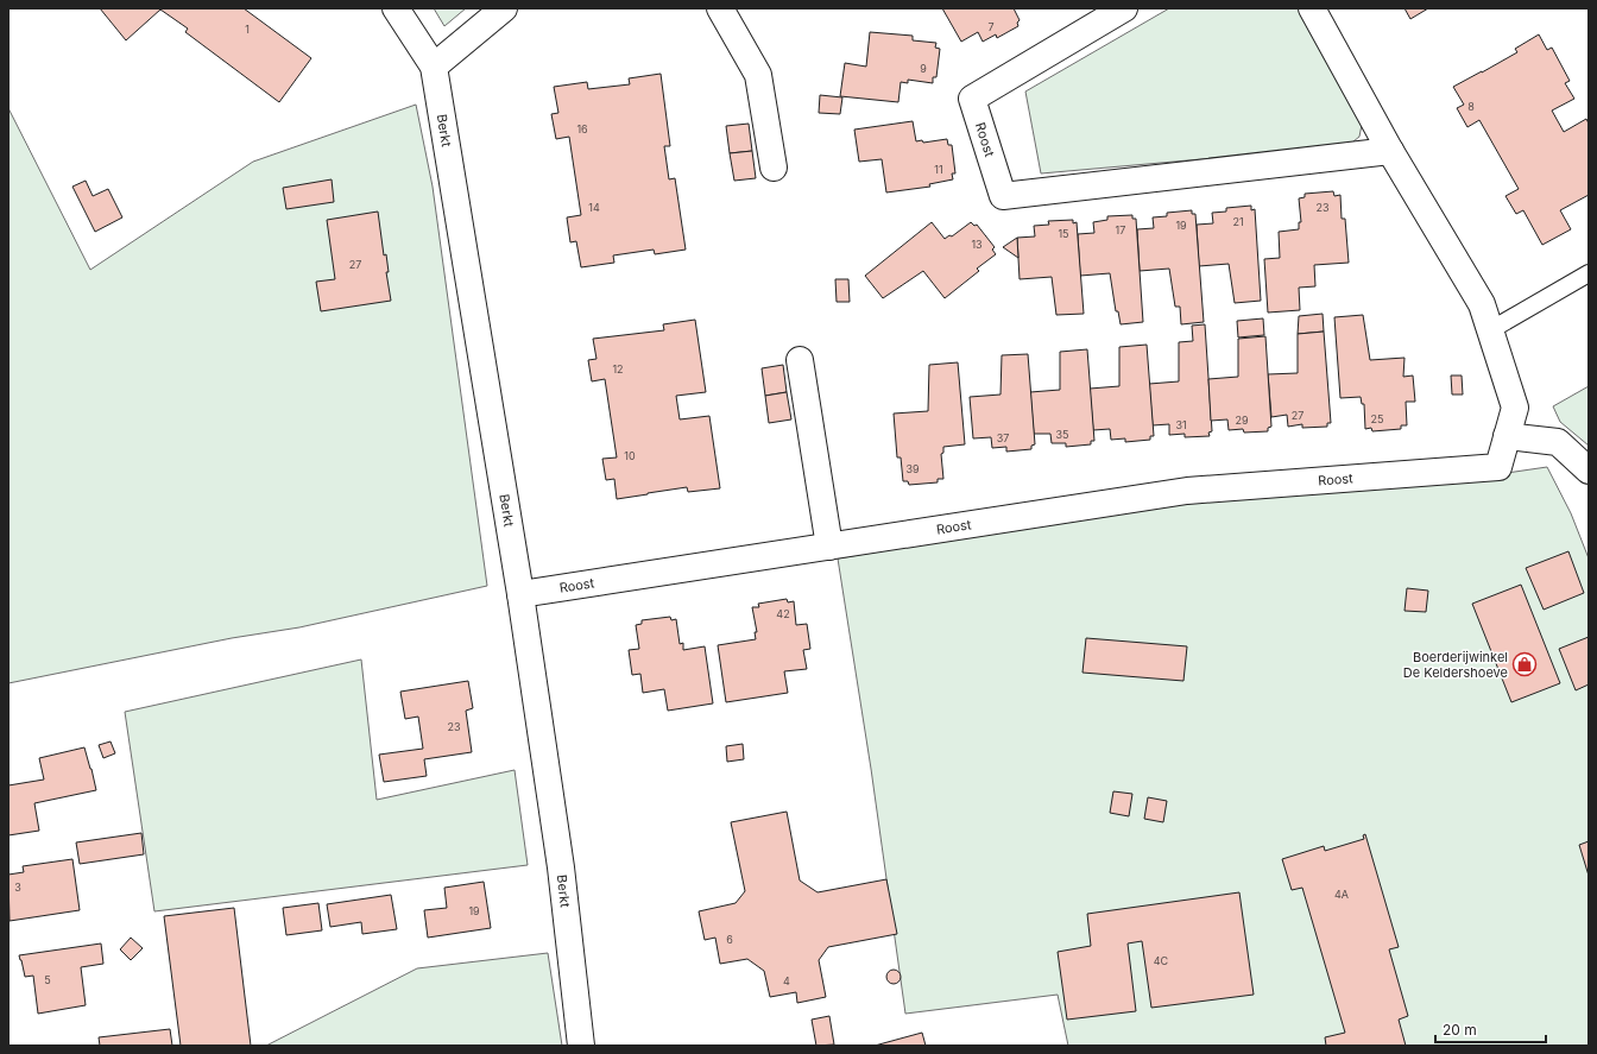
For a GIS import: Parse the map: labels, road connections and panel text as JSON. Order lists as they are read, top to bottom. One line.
{"streets":{"street":["Berkt","Roost"]},"crossings":[["Berkt","Roost"]],"places":{"shop":["Boerderijwinkel De Keldershoeve"]},"house_numbers":["7","1","9","8","16","11","14","23","21","19","17","15","13","27","12","27","25","29","31","35","37","10","39","42","23","3","4A","19","6","4C","5","4"],"scale_bar":"20 m"}
